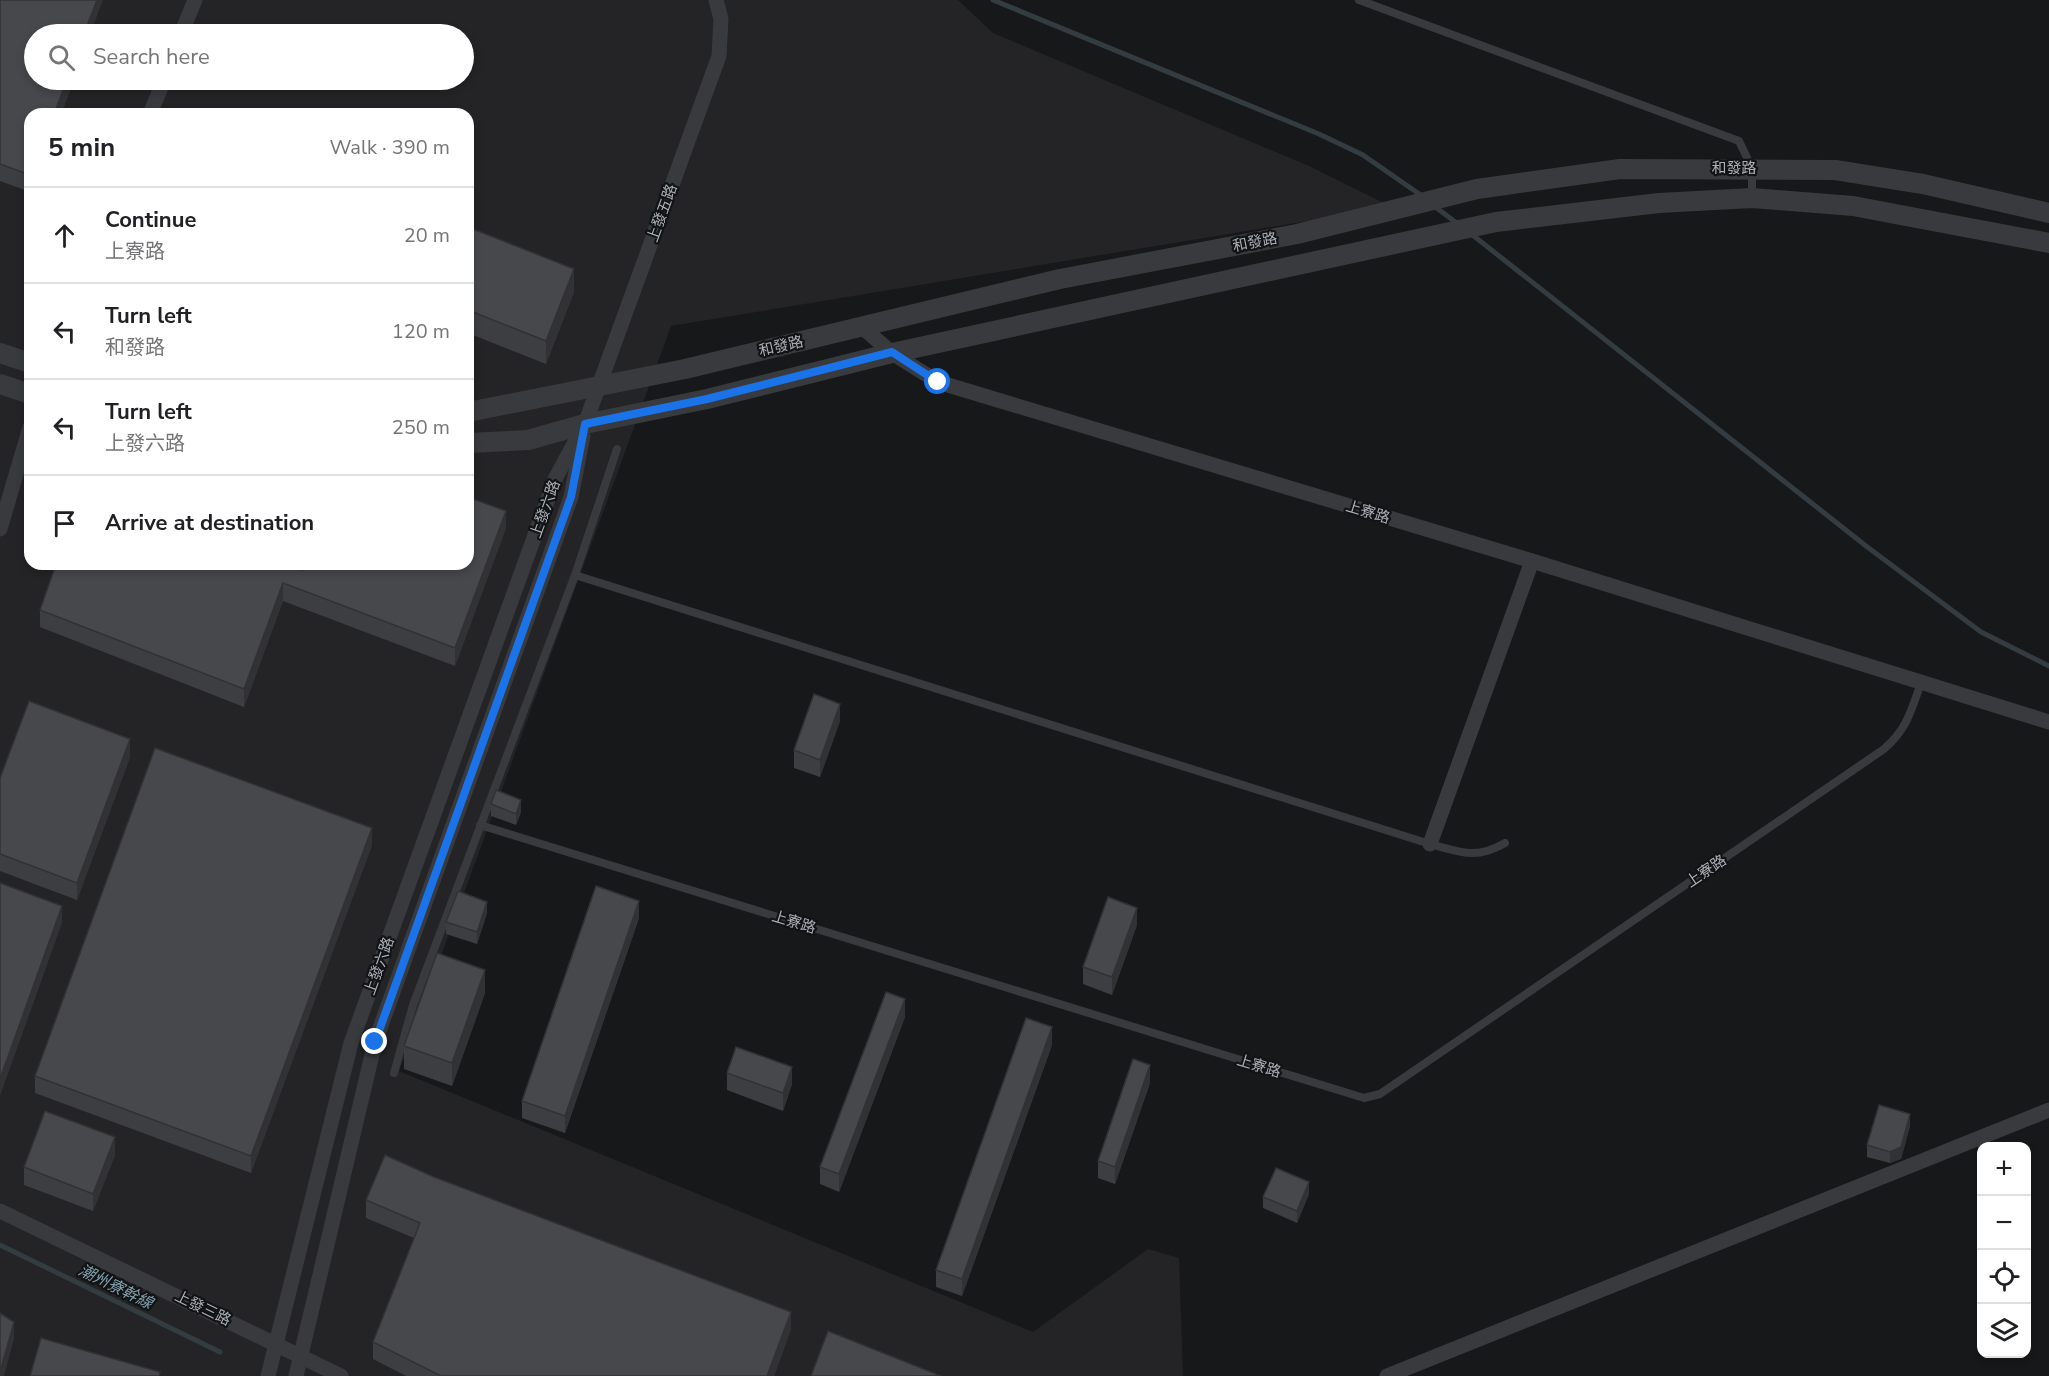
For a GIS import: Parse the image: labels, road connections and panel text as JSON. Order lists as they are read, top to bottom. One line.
{"streets":{"street":["和發路","上發五路","上發六路","上寮路","上發三路"]},"crossings":[["和發路","上發五路"],["和發路","上發六路"],["和發路","上寮路"],["上發五路","上發六路"],["上發六路","上發三路"]],"water":["潮州寮幹線"],"page":{"search":"Search here","heading":["5 min","Walk · 390 m"],"list":[["Continue","上寮路","20 m"],["Turn left","和發路","120 m"],["Turn left","上發六路","250 m"],"Arrive at destination"],"map_buttons":["+","−"]}}
